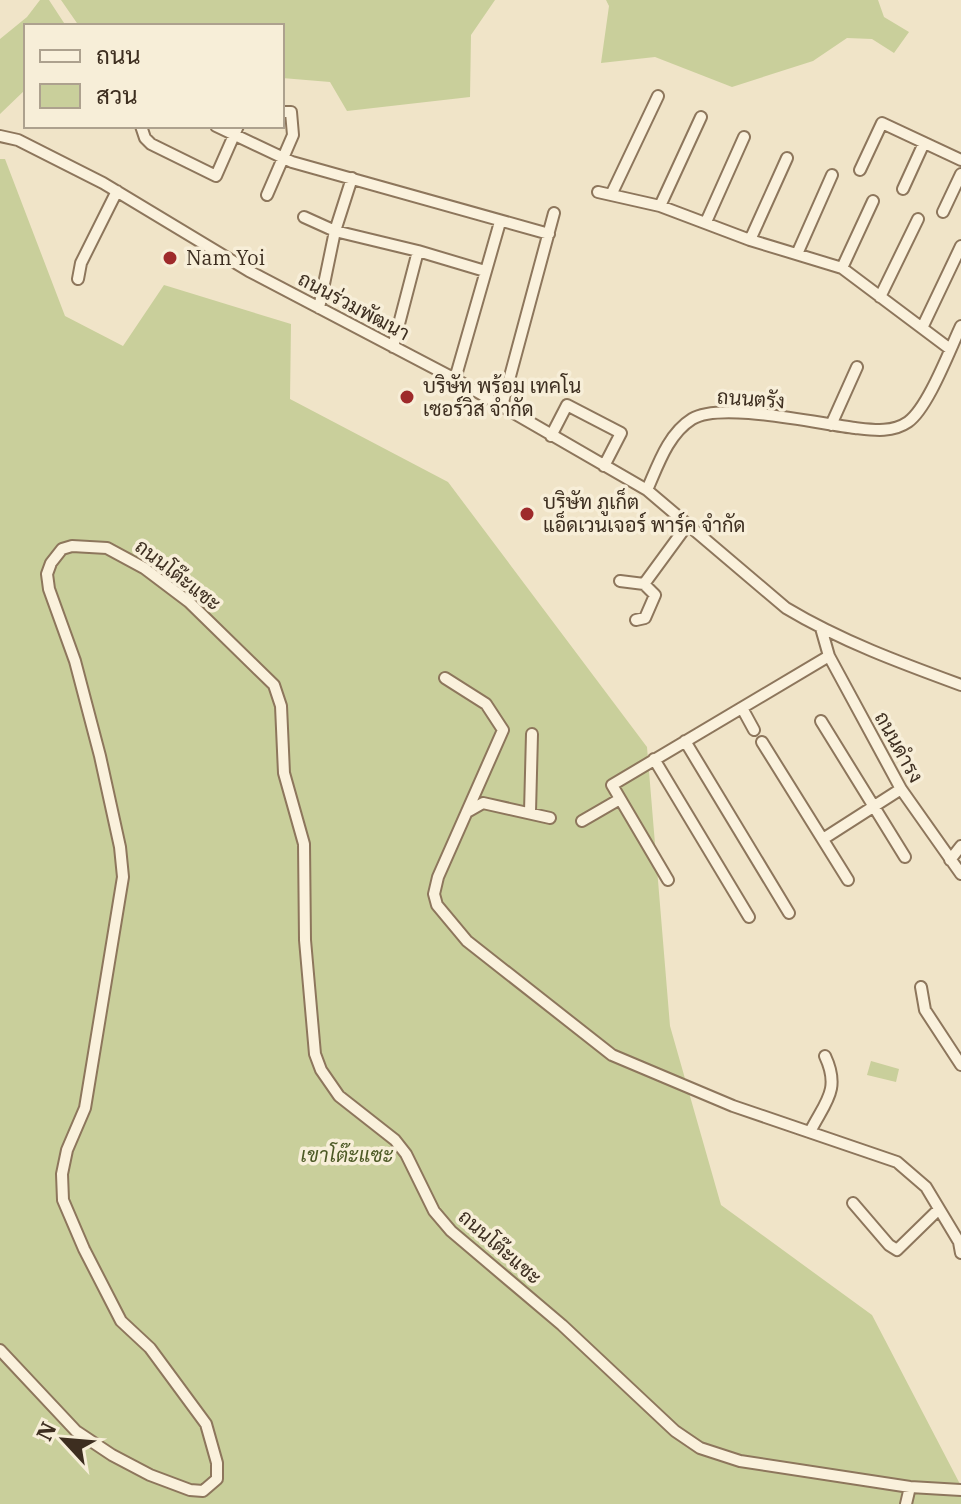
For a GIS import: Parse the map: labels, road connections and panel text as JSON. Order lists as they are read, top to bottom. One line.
{"streets":{"street":["ถนนร่วมพัฒนา","ถนนตรัง","ถนนโต๊ะแซะ","ถนนดำรง"]},"crossings":[["ถนนร่วมพัฒนา","ถนนตรัง"]],"parks":["เขาโต๊ะแซะ"],"places":["Nam Yoi","บริษัท พร้อม เทคโน เซอร์วิส จำกัด","บริษัท ภูเก็ต แอ็ดเวนเจอร์ พาร์ค จำกัด"],"legend":["ถนน","สวน"],"north":"top left"}
